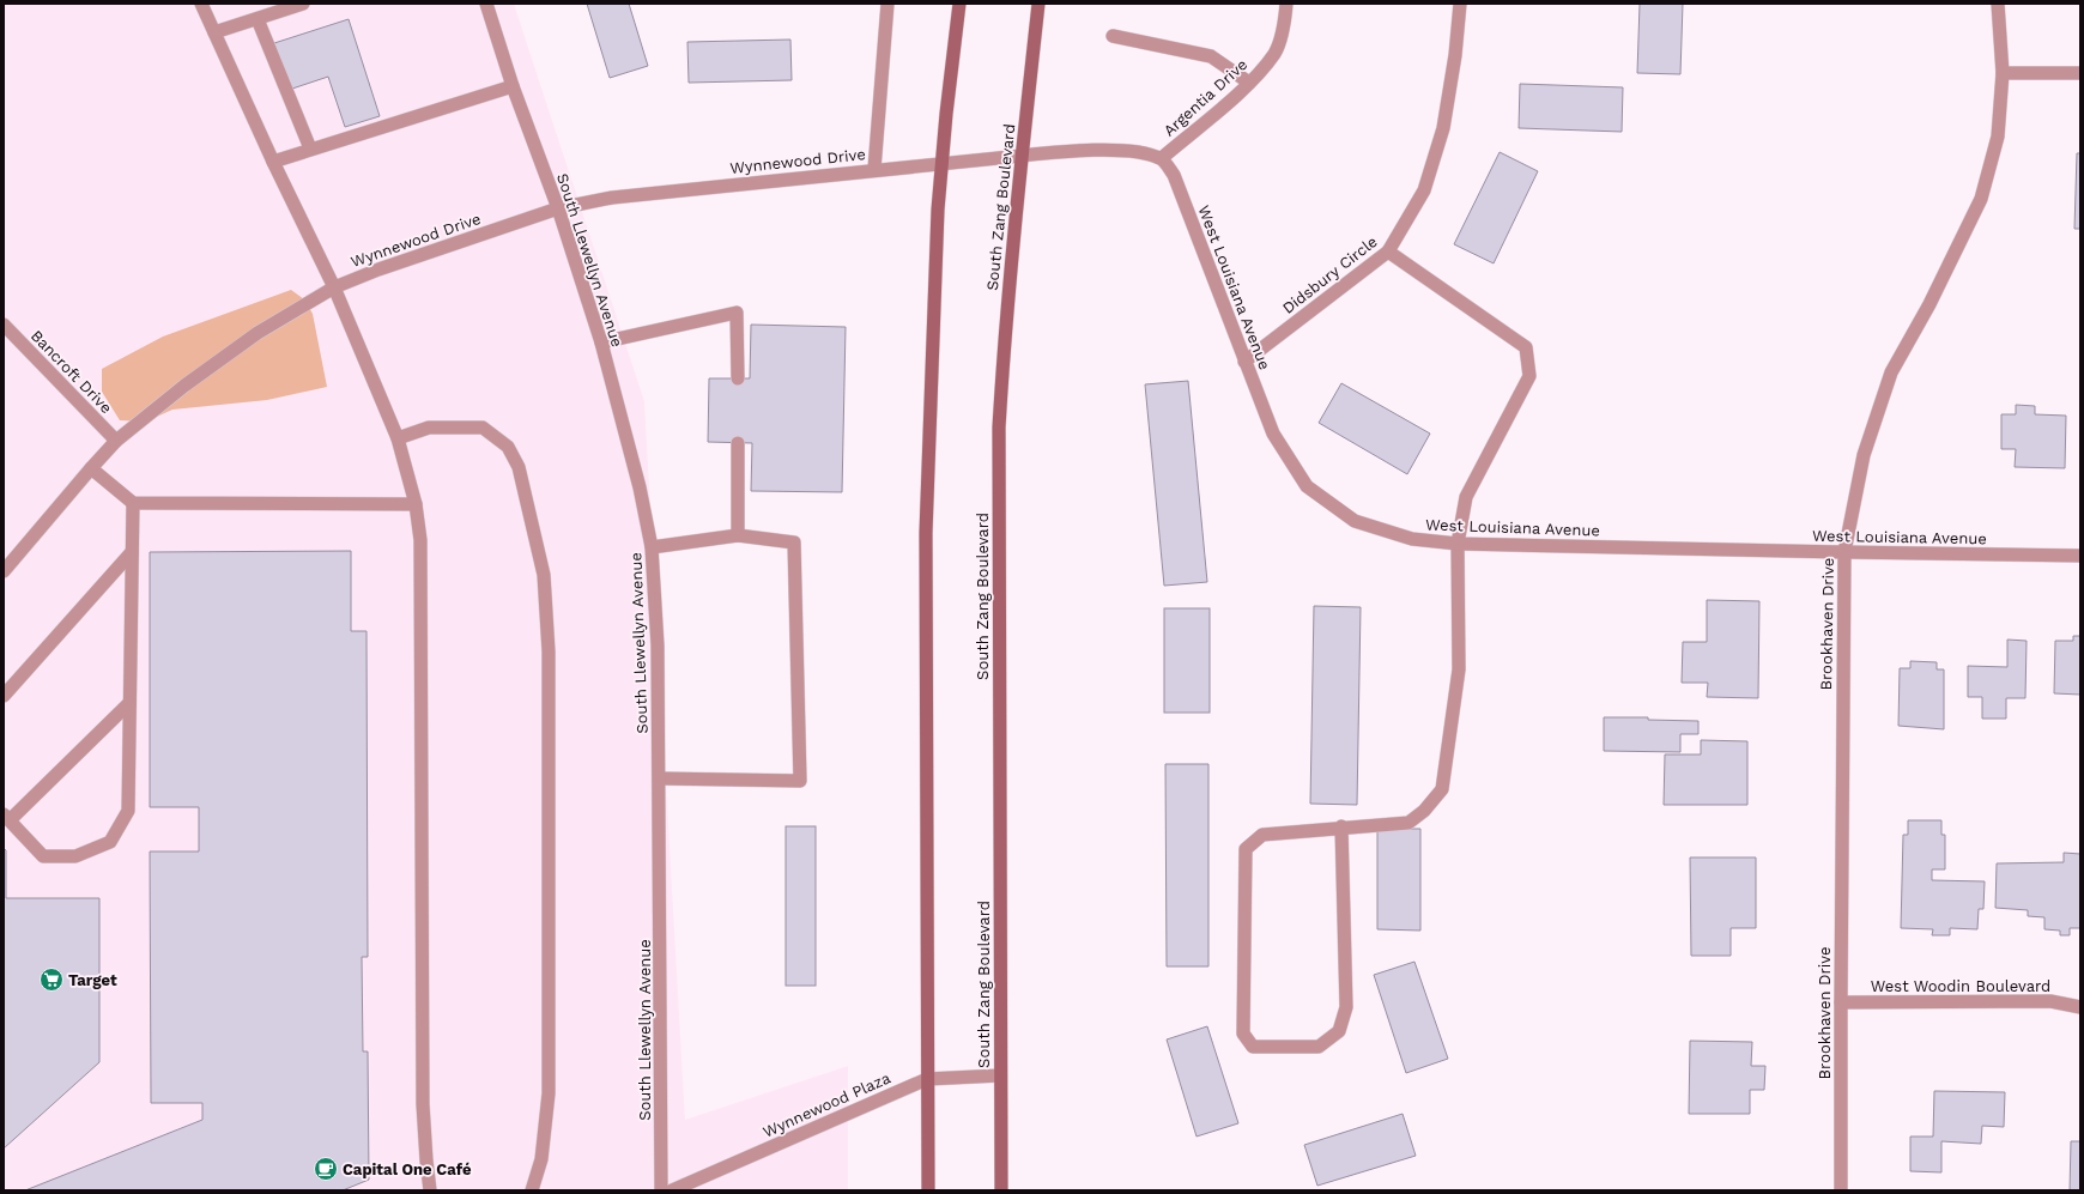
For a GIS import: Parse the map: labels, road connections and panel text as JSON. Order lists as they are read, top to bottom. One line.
{"streets":{"main road":["South Zang Boulevard"],"street":["Argentia Drive","Wynnewood Drive","South Llewellyn Avenue","Didsbury Circle","West Louisiana Avenue","Bancroft Drive","Brookhaven Drive","West Woodin Boulevard","Wynnewood Plaza"]},"crossings":[["Argentia Drive","West Louisiana Avenue"],["Wynnewood Drive","South Llewellyn Avenue"],["Wynnewood Drive","Bancroft Drive"],["South Zang Boulevard","Wynnewood Plaza"],["Didsbury Circle","West Louisiana Avenue"],["West Louisiana Avenue","Brookhaven Drive"],["Brookhaven Drive","West Woodin Boulevard"]],"places":{"supermarket":["Target"],"cafe":["Capital One Café"]}}
